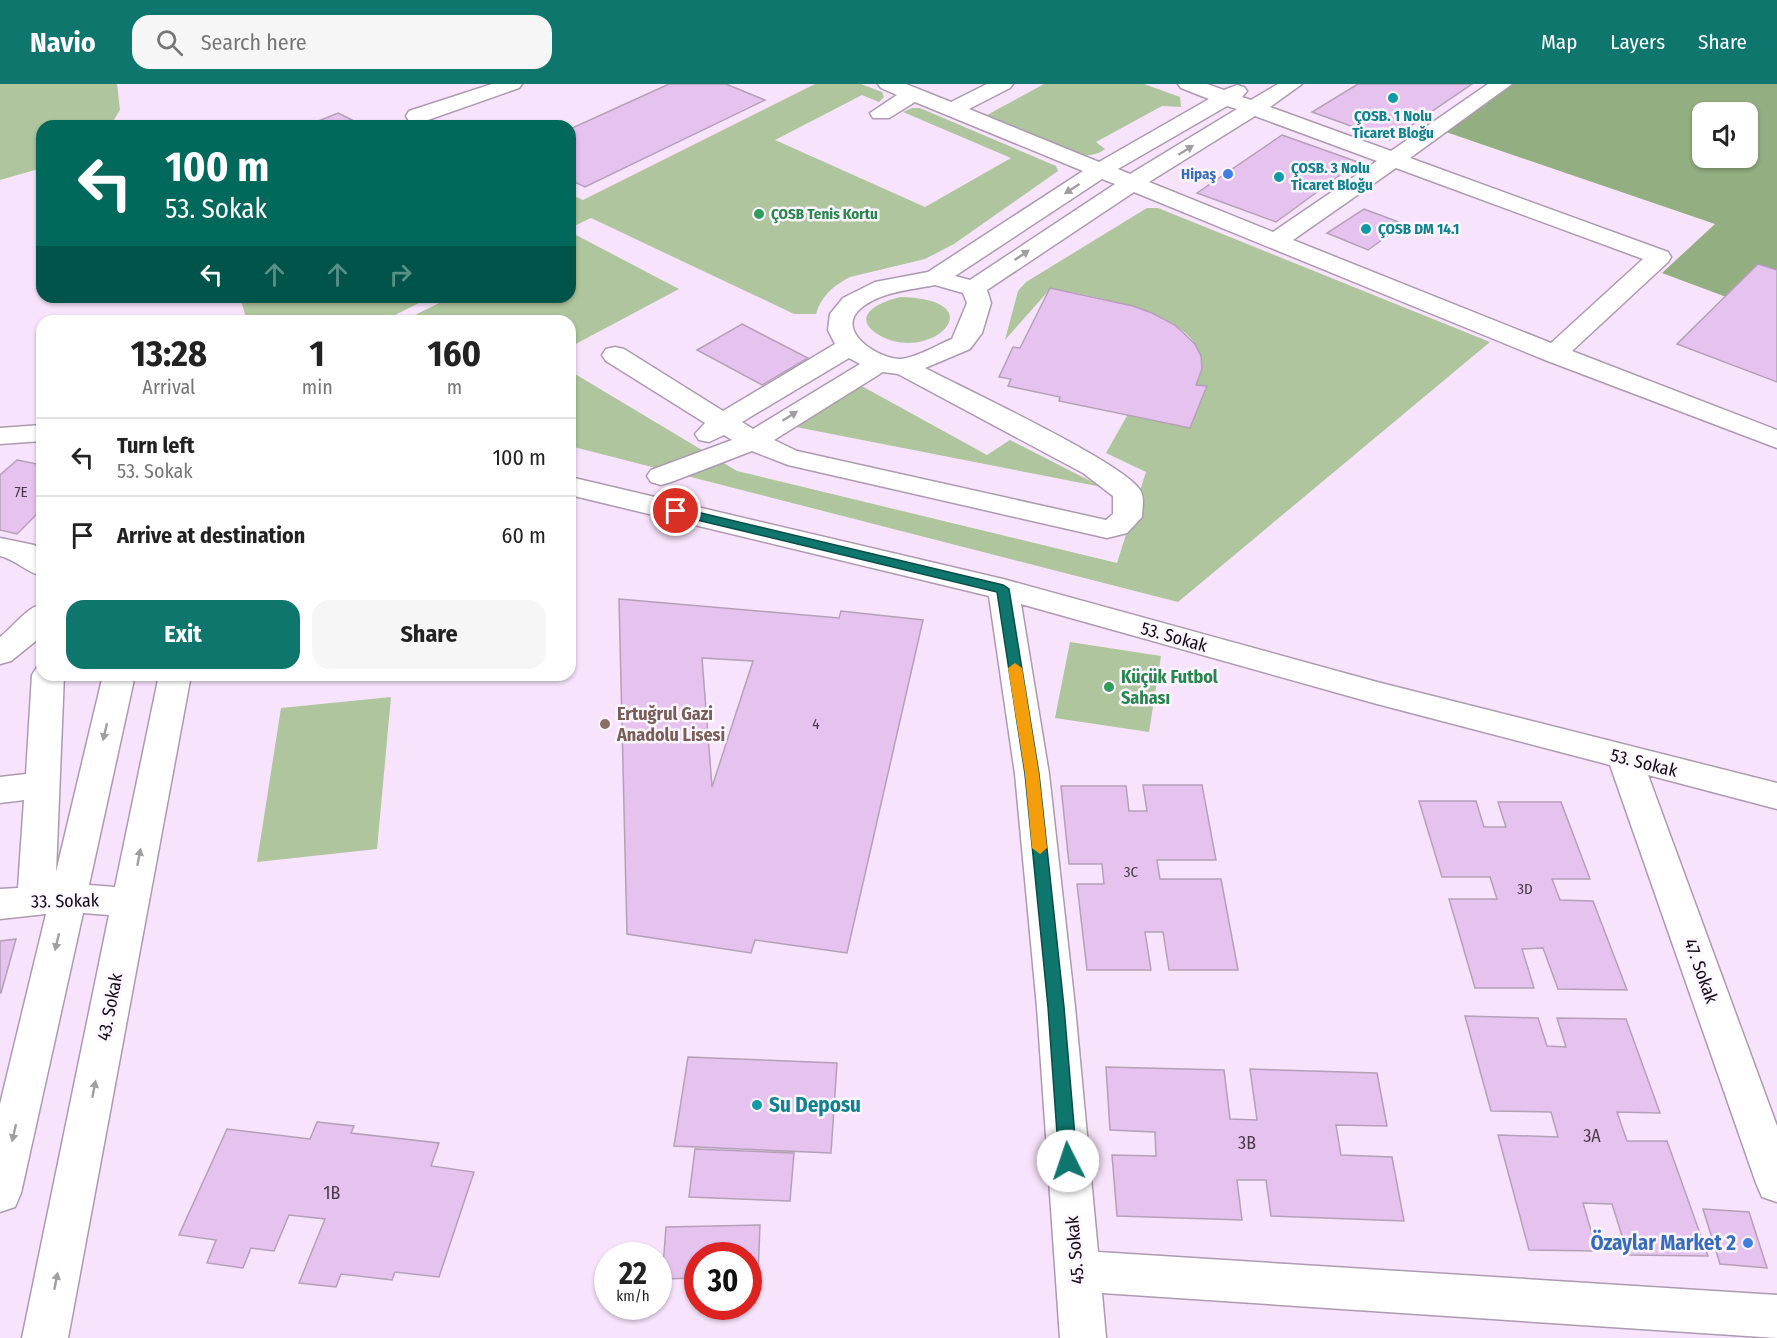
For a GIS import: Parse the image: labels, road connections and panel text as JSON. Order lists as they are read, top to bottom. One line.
{"streets":{"street":["53. Sokak","33. Sokak","47. Sokak","43. Sokak","45. Sokak"]},"crossings":[["53. Sokak","47. Sokak"],["53. Sokak","45. Sokak"],["33. Sokak","43. Sokak"]],"places":["ÇOSB. 1 Nolu Ticaret Bloğu","Hipaş","ÇOSB. 3 Nolu Ticaret Bloğu","ÇOSB Tenis Kortu","ÇOSB DM 14.1","Küçük Futbol Sahası","Ertuğrul Gazi Anadolu Lisesi","Su Deposu","Özaylar Market 2"],"house_numbers":["7E","4","3C","3D","3A","3B","1B"],"page":{"header":"Navio","search":"Search here","nav":["Map","Layers","Share"],"turn":["100 m","53. Sokak"],"eta":["13:28","Arrival","1","min","160","m"],"list":[{"name":"Turn left","note":"53. Sokak","value":"100 m"},{"name":"Arrive at destination","value":"60 m"}],"buttons":["Exit","Share"],"speed":"22 km/h","limit":"30"}}
